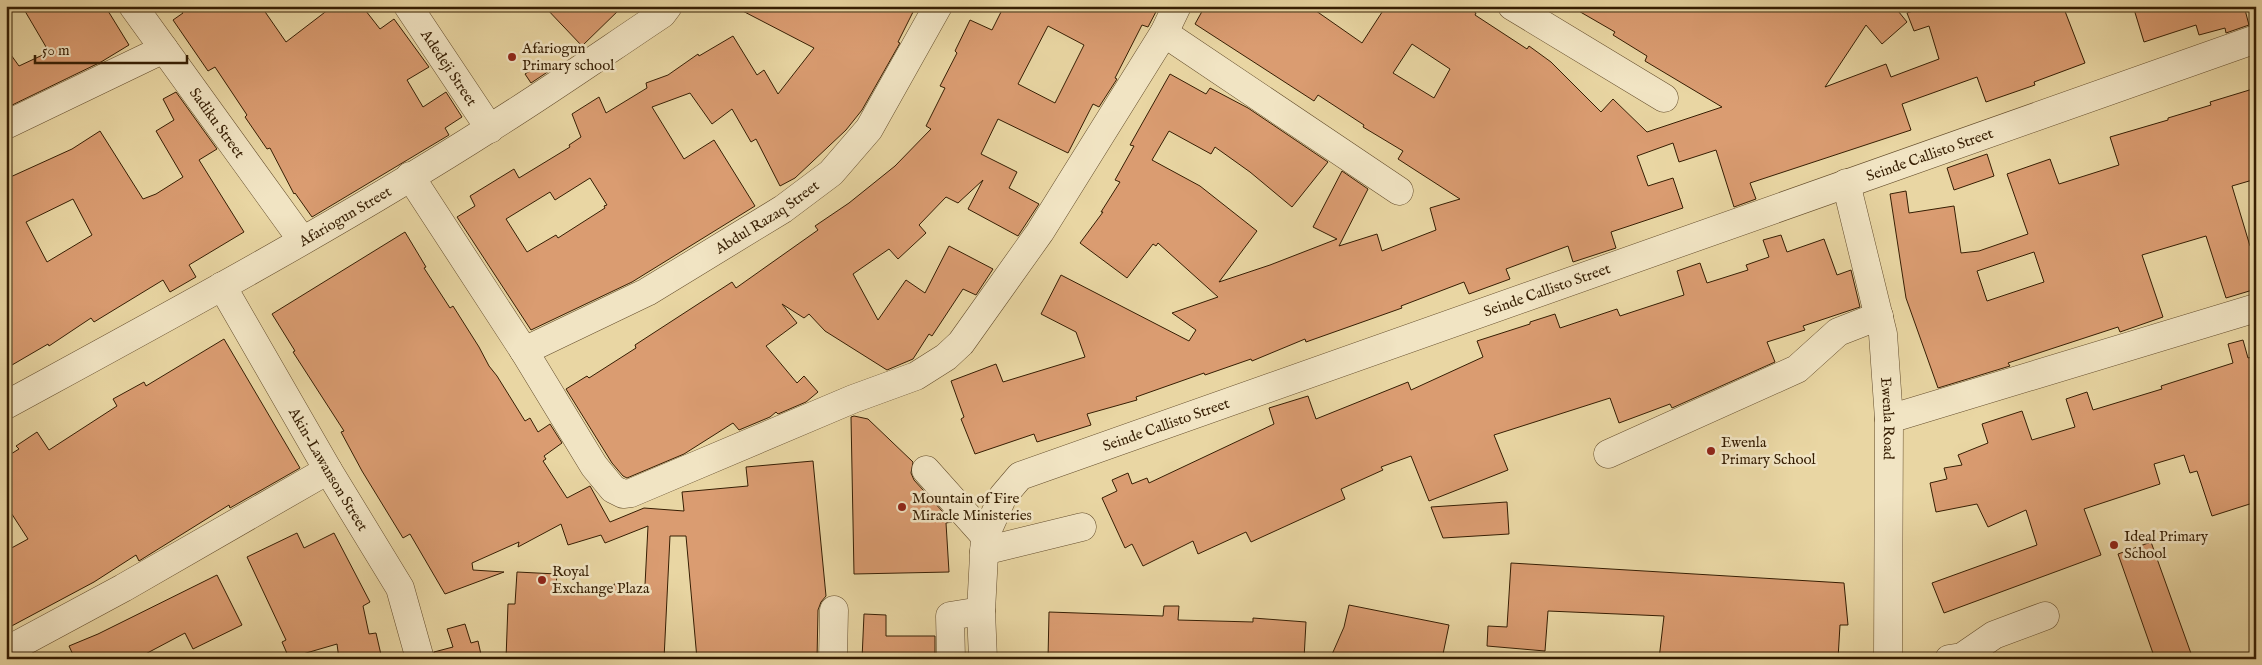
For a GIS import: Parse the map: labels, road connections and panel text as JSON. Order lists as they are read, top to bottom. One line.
{"streets":{"street":["Adedeji Street","Sadiku Street","Seinde Callisto Street","Afariogun Street","Abdul Razaq Street","Ewenla Road","Akin-Lawanson Street"]},"crossings":[["Adedeji Street","Afariogun Street"],["Sadiku Street","Afariogun Street"],["Seinde Callisto Street","Ewenla Road"],["Afariogun Street","Akin-Lawanson Street"]],"places":["Afariogun Primary school","Ewenla Primary School","Mountain of Fire Miracle Ministeries","Ideal Primary School","Royal Exchange Plaza"],"scale_bar":"50 m"}
